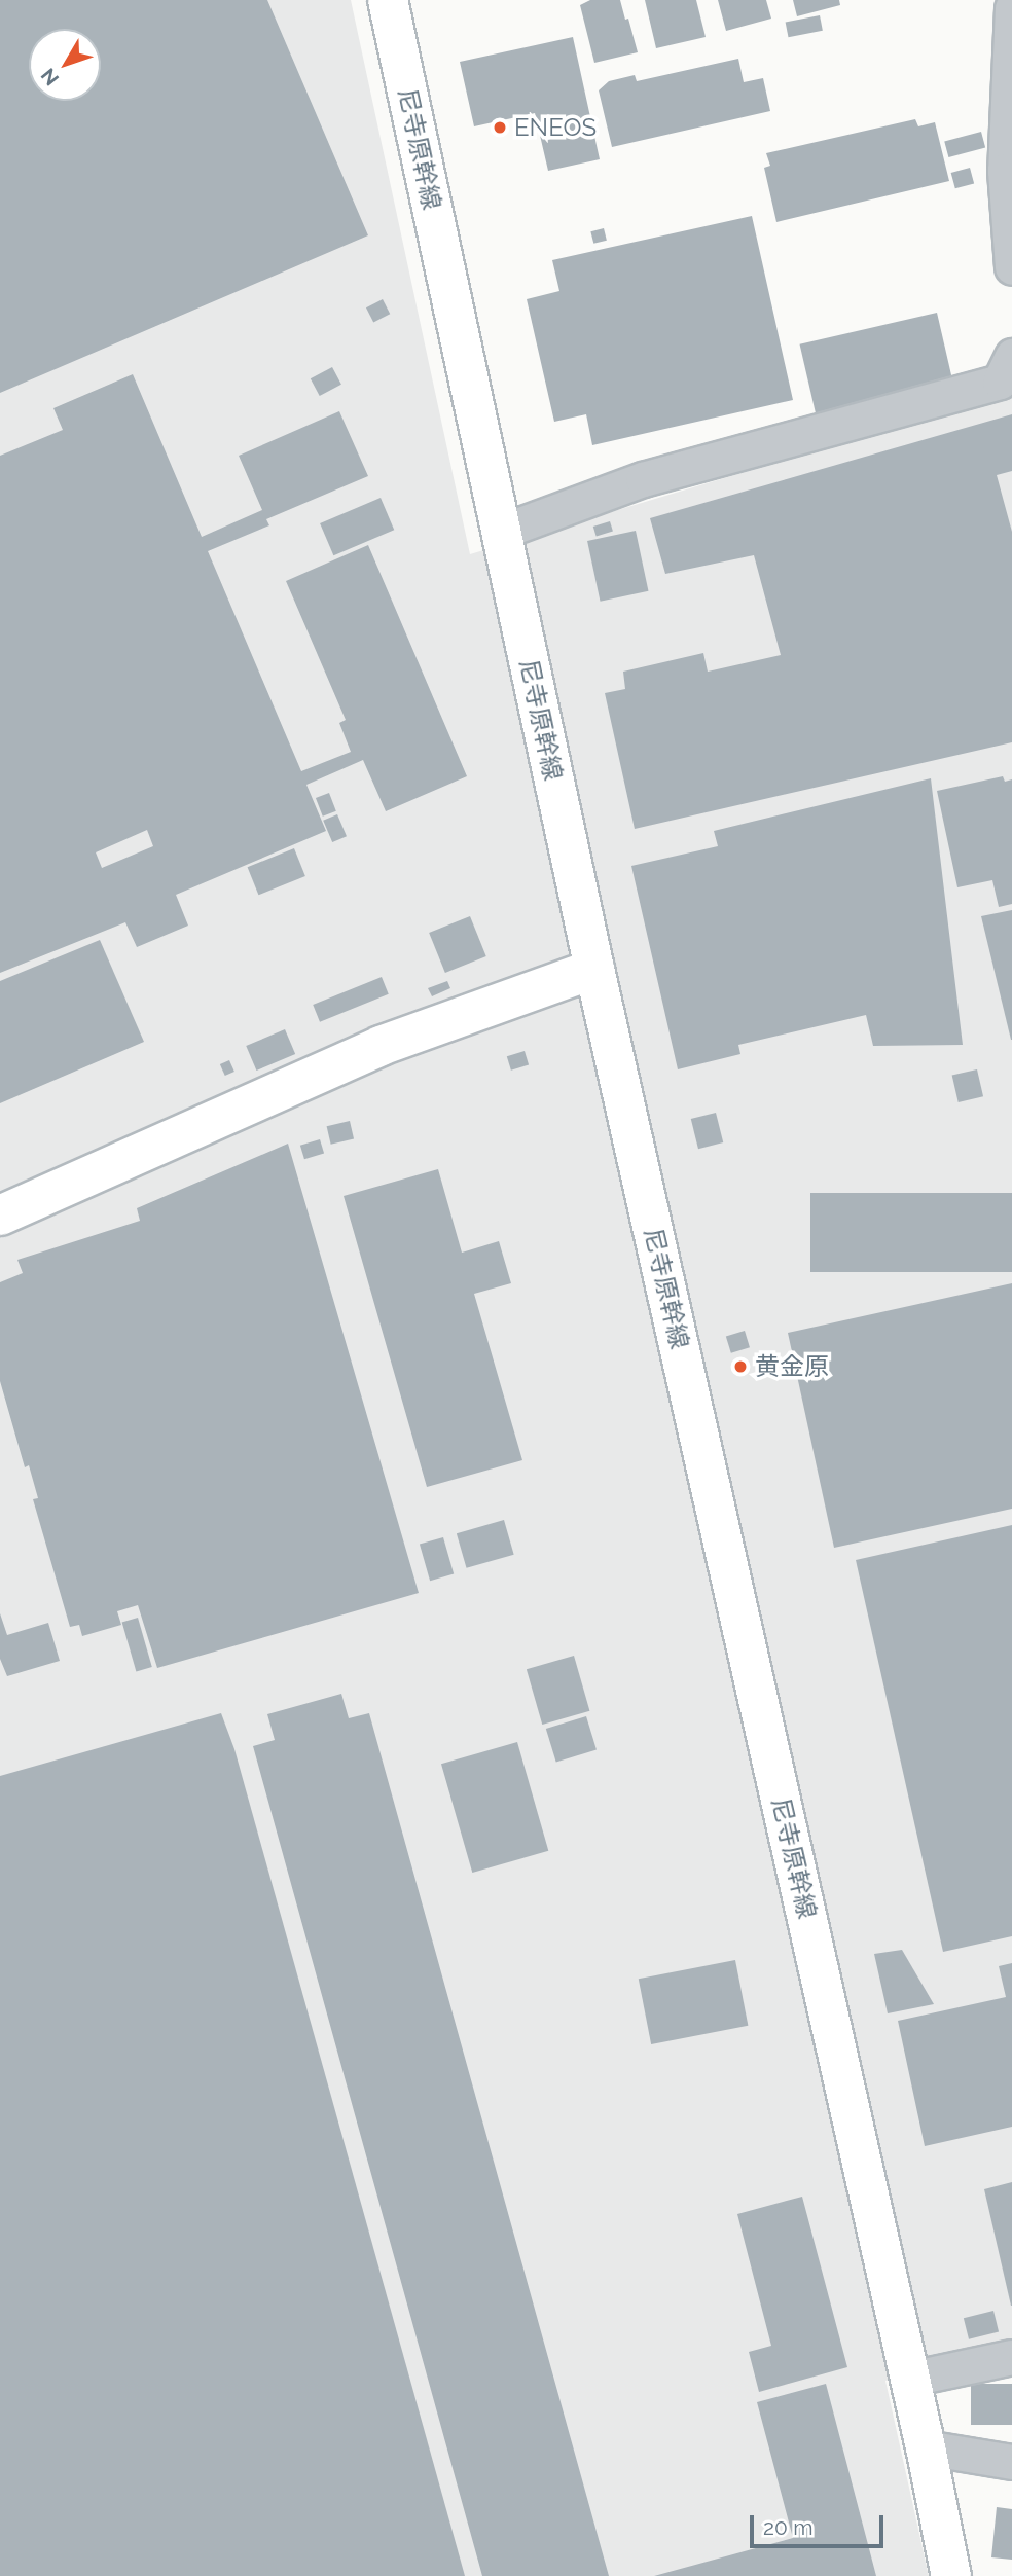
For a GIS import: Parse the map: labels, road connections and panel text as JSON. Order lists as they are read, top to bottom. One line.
{"streets":{"street":["尼寺原幹線"]},"places":["ENEOS","黄金原"],"scale_bar":"20 m","north":"bottom left"}
